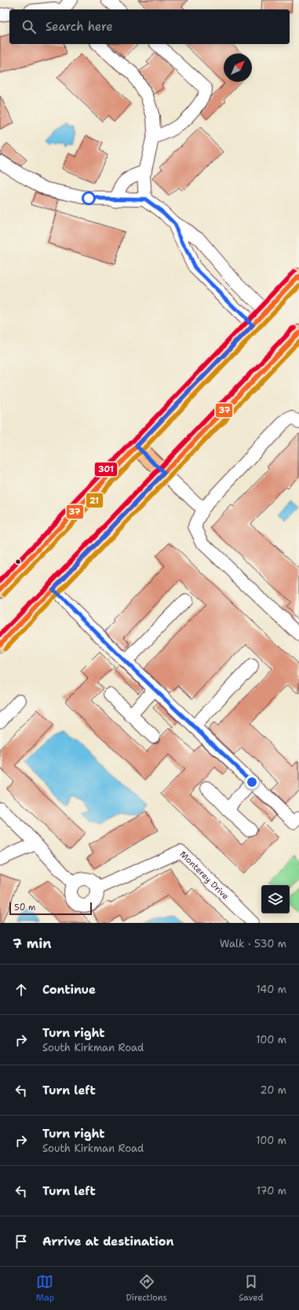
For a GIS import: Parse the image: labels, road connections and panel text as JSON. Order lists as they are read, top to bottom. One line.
{"streets":{"street":["Monterey Drive"]},"lines":["transit line 301","transit line 37","transit line 21"],"scale_bar":"50 m","north":"top right","page":{"search":"Search here","scale":"50 m","heading":["7 min","Walk · 530 m"],"list":[["Continue","140 m"],["Turn right","South Kirkman Road","100 m"],["Turn left","20 m"],["Turn right","South Kirkman Road","100 m"],["Turn left","170 m"],"Arrive at destination"],"nav":["Map","Directions","Saved"]}}
